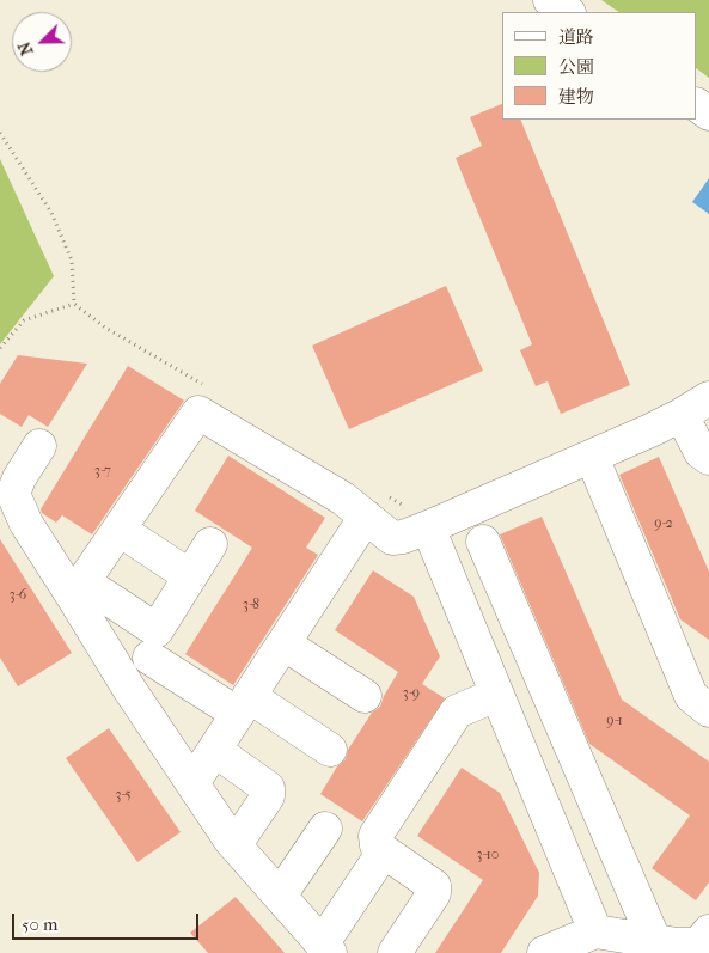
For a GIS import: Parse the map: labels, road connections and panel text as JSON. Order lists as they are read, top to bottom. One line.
{"house_numbers":["3-7","9-2","3-6","3-8","3-9","9-1","3-5","3-10"],"legend":["道路","公園","建物"],"scale_bar":"50 m","north":"bottom left"}
